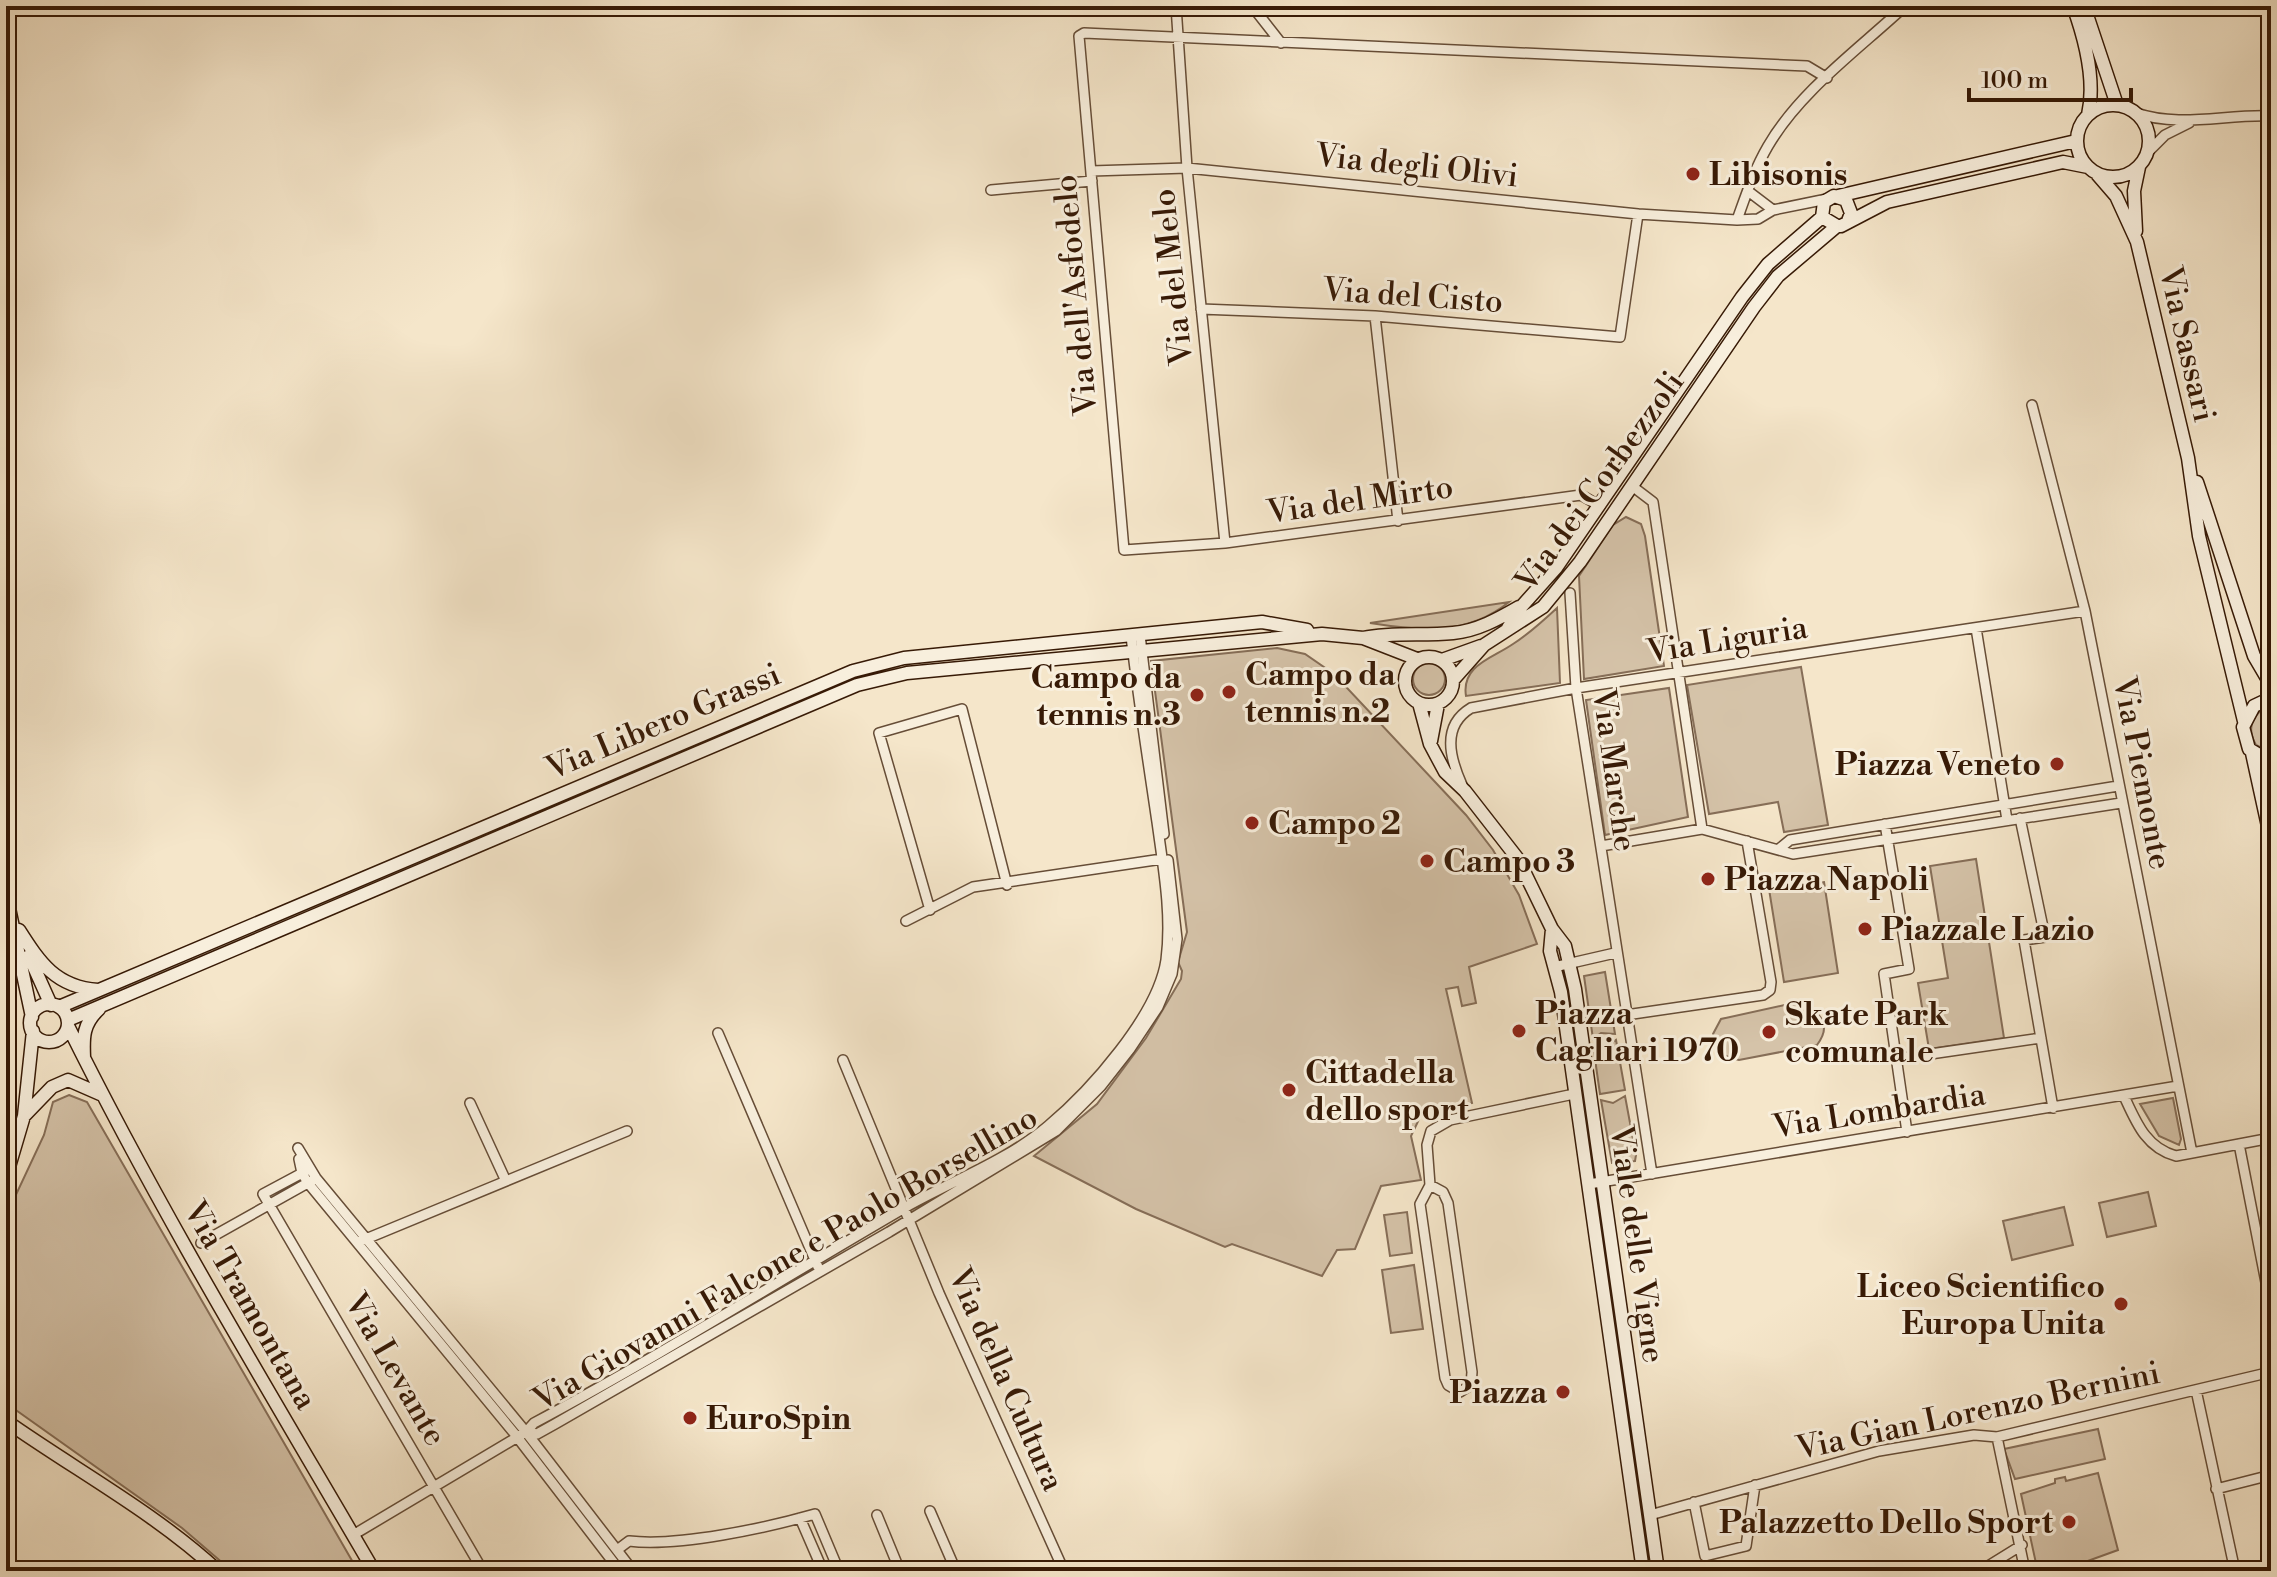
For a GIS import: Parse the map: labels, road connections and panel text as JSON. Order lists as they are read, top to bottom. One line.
{"streets":{"main road":["Via Sassari","Via dei Corbezzoli","Via Libero Grassi","Viale delle Vigne","Via Tramontana"],"street":["Via degli Olivi","Via del Melo","Via dell'Asfodelo","Via del Cisto","Via del Mirto","Via Liguria","Via Marche","Via Piemonte","Via Lombardia","Via Giovanni Falcone e Paolo Borsellino","Via Levante","Via della Cultura","Via Gian Lorenzo Bernini"]},"crossings":[["Via degli Olivi","Via del Melo"],["Via degli Olivi","Via dell'Asfodelo"],["Via degli Olivi","Via del Cisto"],["Via del Melo","Via dell'Asfodelo"],["Via del Melo","Via del Cisto"],["Via del Melo","Via del Mirto"],["Via dell'Asfodelo","Via del Mirto"],["Via dei Corbezzoli","Via del Mirto"],["Via dei Corbezzoli","Viale delle Vigne"],["Via Liguria","Via Marche"],["Via Liguria","Via Piemonte"],["Via Liguria","Viale delle Vigne"],["Via Libero Grassi","Via Giovanni Falcone e Paolo Borsellino"],["Via Libero Grassi","Via Tramontana"],["Via Marche","Via Lombardia"],["Via Piemonte","Via Lombardia"],["Via Lombardia","Viale delle Vigne"],["Viale delle Vigne","Via Gian Lorenzo Bernini"],["Via Giovanni Falcone e Paolo Borsellino","Via Tramontana"],["Via Giovanni Falcone e Paolo Borsellino","Via Levante"],["Via Giovanni Falcone e Paolo Borsellino","Via della Cultura"]],"places":["Libisonis","Campo da tennis n.2","Campo da tennis n.3","Piazza Veneto","Campo 2","Campo 3","Piazza Napoli","Piazzale Lazio","Piazza Cagliari 1970","Skate Park comunale","Cittadella dello sport","Liceo Scientifico Europa Unita","Piazza","EuroSpin","Palazzetto Dello Sport"],"scale_bar":"100 m"}
